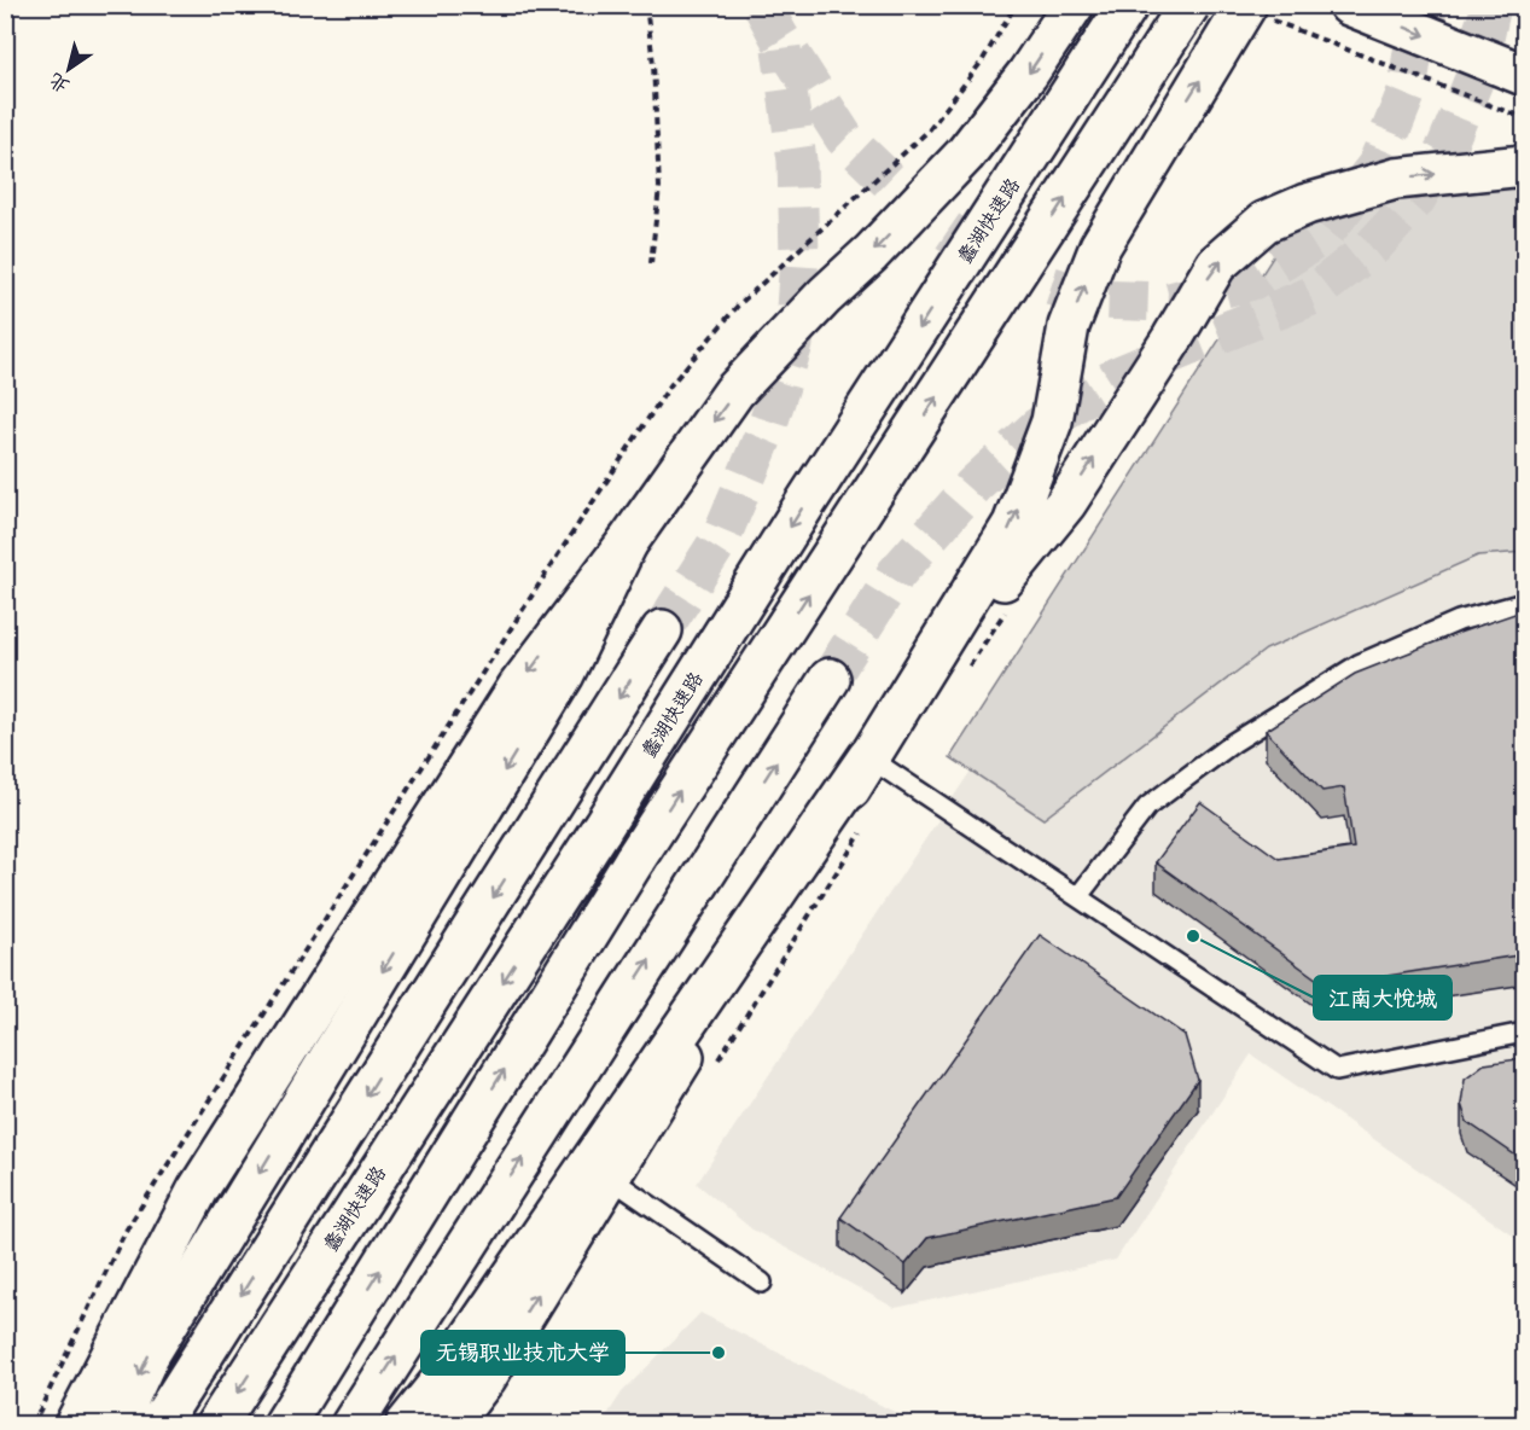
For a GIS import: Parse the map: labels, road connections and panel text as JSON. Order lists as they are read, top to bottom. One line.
{"streets":{"main road":["蠡湖快速路"]},"places":["江南大悦城","无锡职业技术大学"],"north":"bottom left"}
